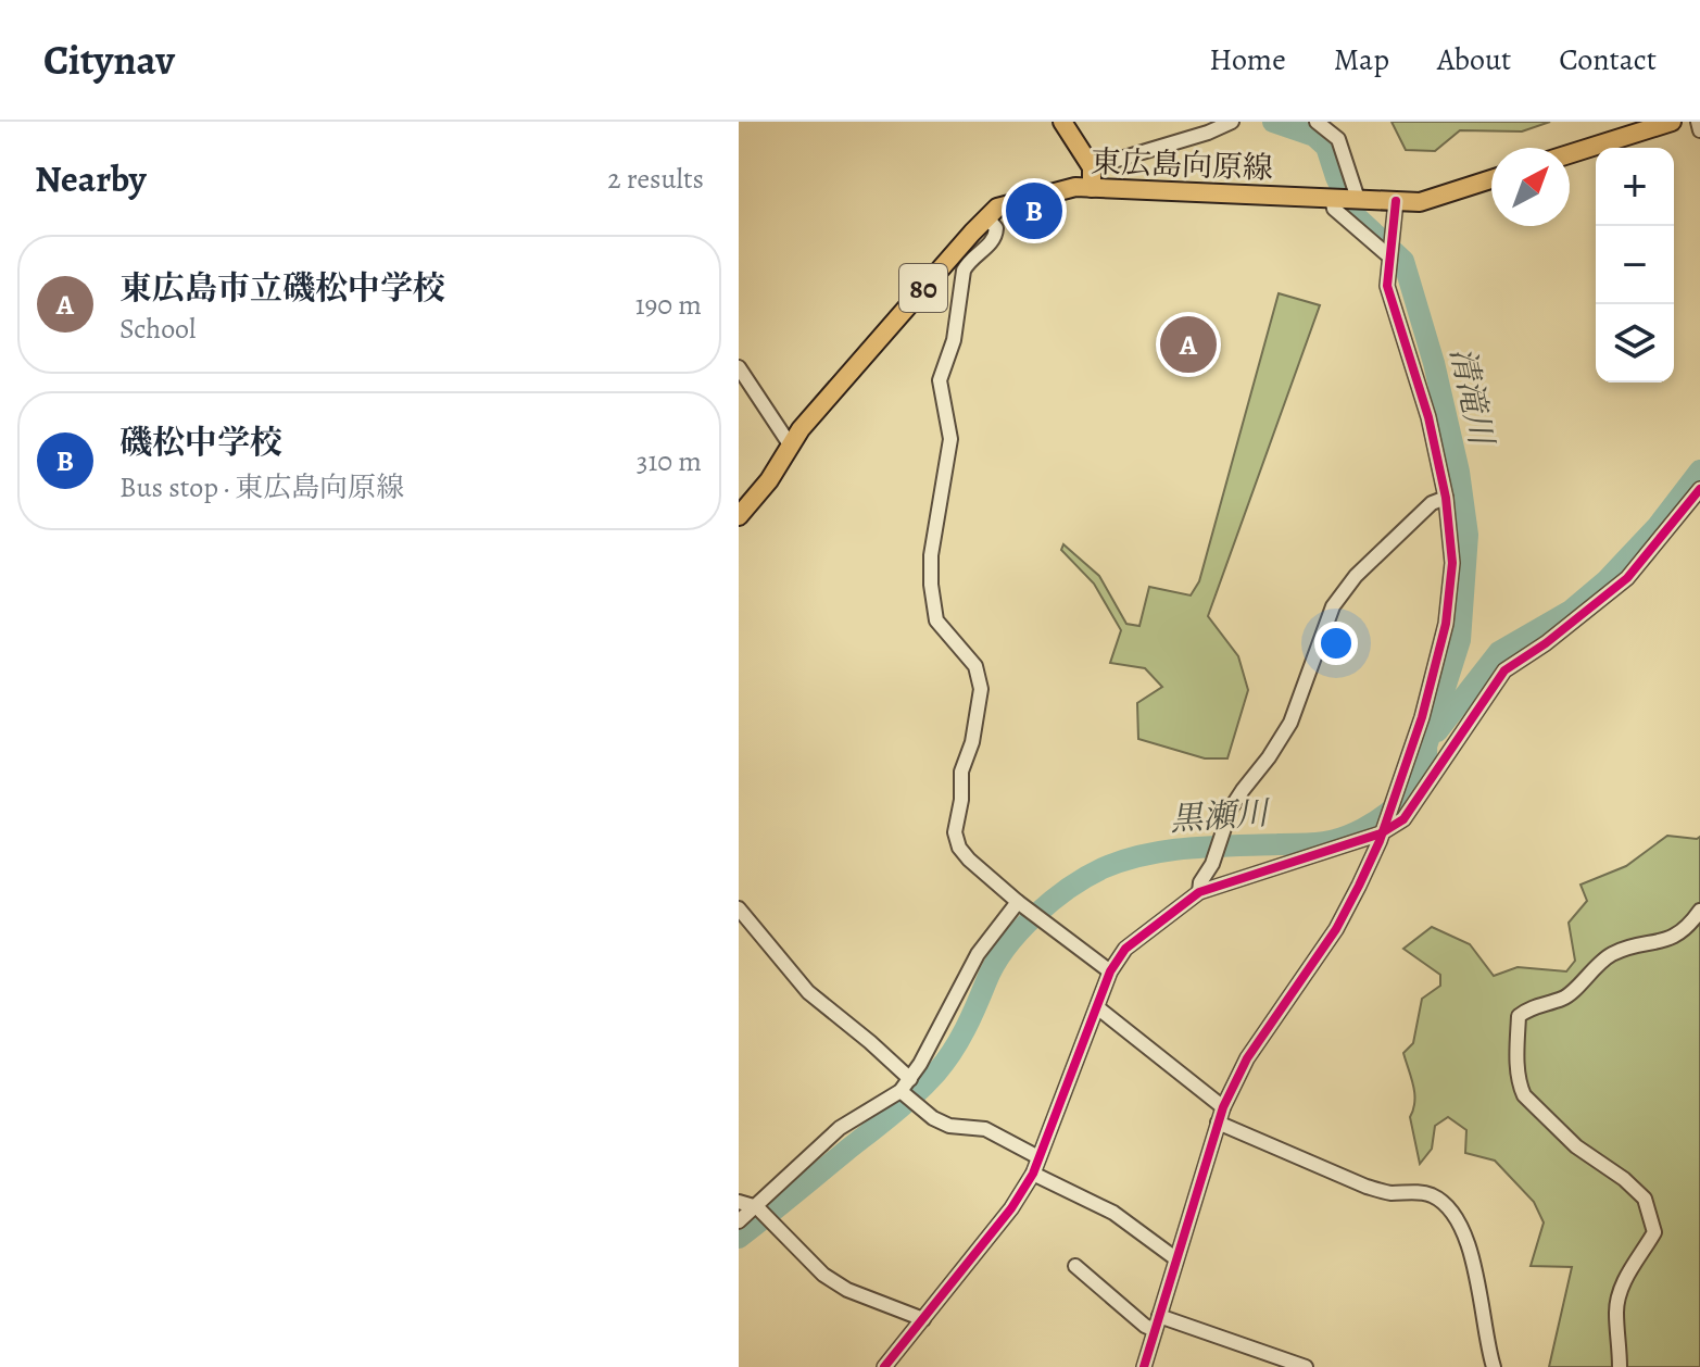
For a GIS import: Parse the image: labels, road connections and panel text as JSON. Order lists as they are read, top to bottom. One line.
{"streets":{"main road":["東広島向原線","80"]},"water":["清滝川","黒瀬川"],"north":"top right","page":{"header":"Citynav","nav":["Home","Map","About","Contact"],"heading":["Nearby","2 results"],"map_buttons":["+","−"],"pins":["B","A"],"list":[{"mark":"A","name":"東広島市立磯松中学校","note":"School","value":"190 m"},{"mark":"B","name":"磯松中学校","note":"Bus stop · 東広島向原線","value":"310 m"}]}}
